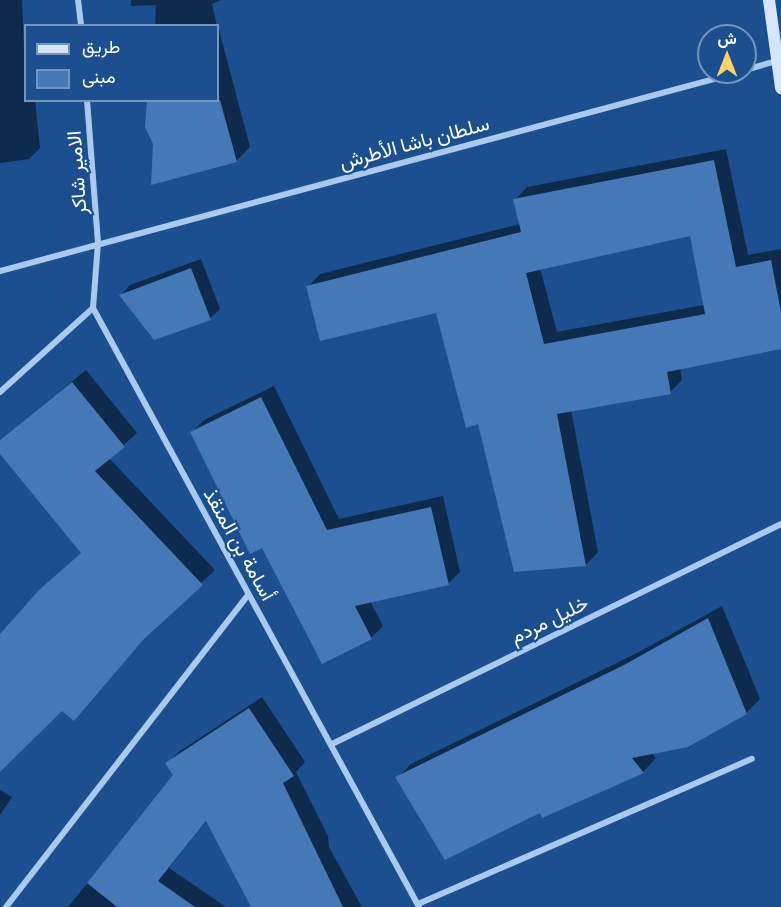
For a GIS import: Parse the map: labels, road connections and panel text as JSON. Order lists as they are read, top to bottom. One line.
{"streets":{"street":["سلطان باشا الأطرش","الامير شاكر","أسامة بن المنقذ","خليل مردم"]},"crossings":[["سلطان باشا الأطرش","الامير شاكر"],["الامير شاكر","أسامة بن المنقذ"],["أسامة بن المنقذ","خليل مردم"]],"legend":["طريق","مبنى"],"north":"top"}
